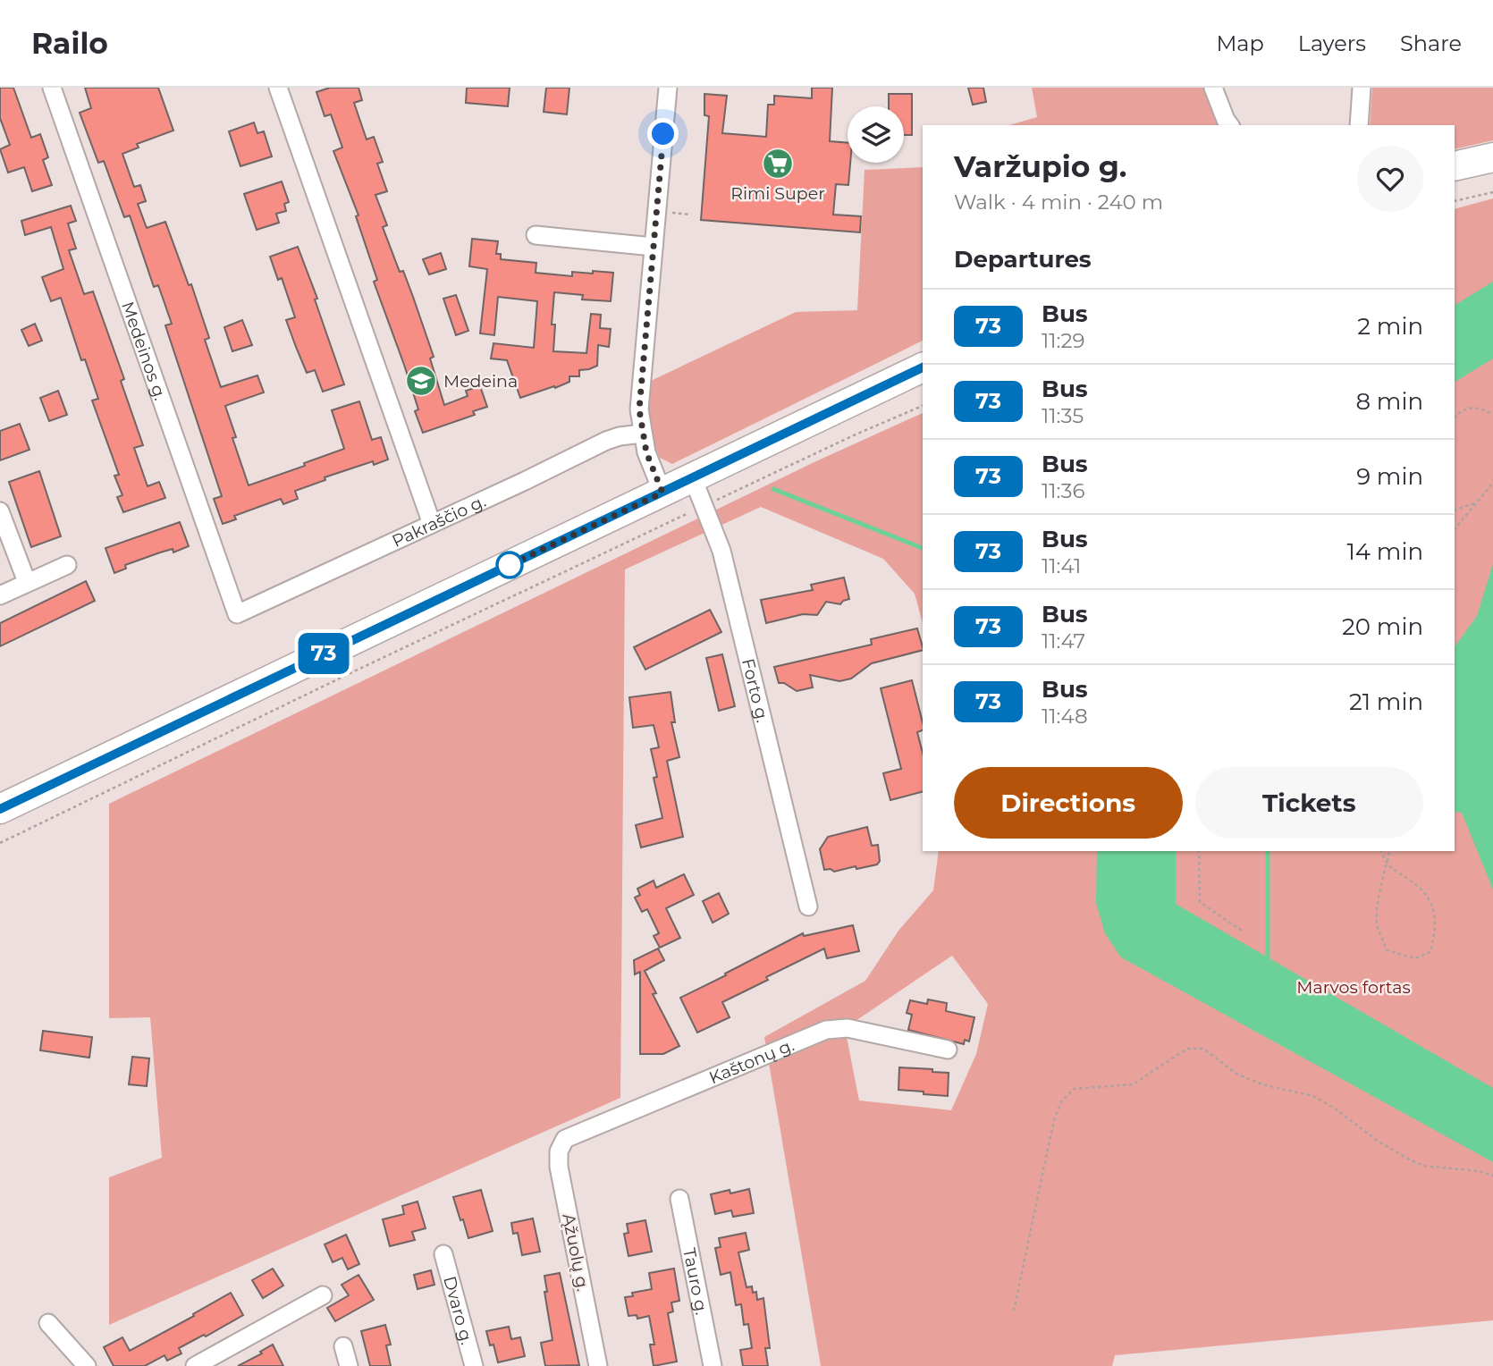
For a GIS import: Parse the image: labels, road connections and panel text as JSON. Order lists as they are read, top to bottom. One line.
{"streets":{"street":["Medeinos g.","Pakraščio g.","Forto g.","Kaštonų g.","Ąžuolų g.","Tauro g.","Dvaro g."]},"crossings":[["Medeinos g.","Pakraščio g."],["Kaštonų g.","Ąžuolų g."]],"parks":["Marvos fortas"],"places":{"supermarket":["Rimi Super"],"school or university":["Medeina"]},"lines":["bus line 73"],"page":{"header":"Railo","nav":["Map","Layers","Share"],"on_map":"73","heading":[["Varžupio g.","Walk · 4 min · 240 m"],"Departures"],"list":[{"mark":"73","name":"Bus","note":"11:29","value":"2 min"},{"mark":"73","name":"Bus","note":"11:35","value":"8 min"},{"mark":"73","name":"Bus","note":"11:36","value":"9 min"},{"mark":"73","name":"Bus","note":"11:41","value":"14 min"},{"mark":"73","name":"Bus","note":"11:47","value":"20 min"},{"mark":"73","name":"Bus","note":"11:48","value":"21 min"}],"buttons":["Directions","Tickets"]}}
